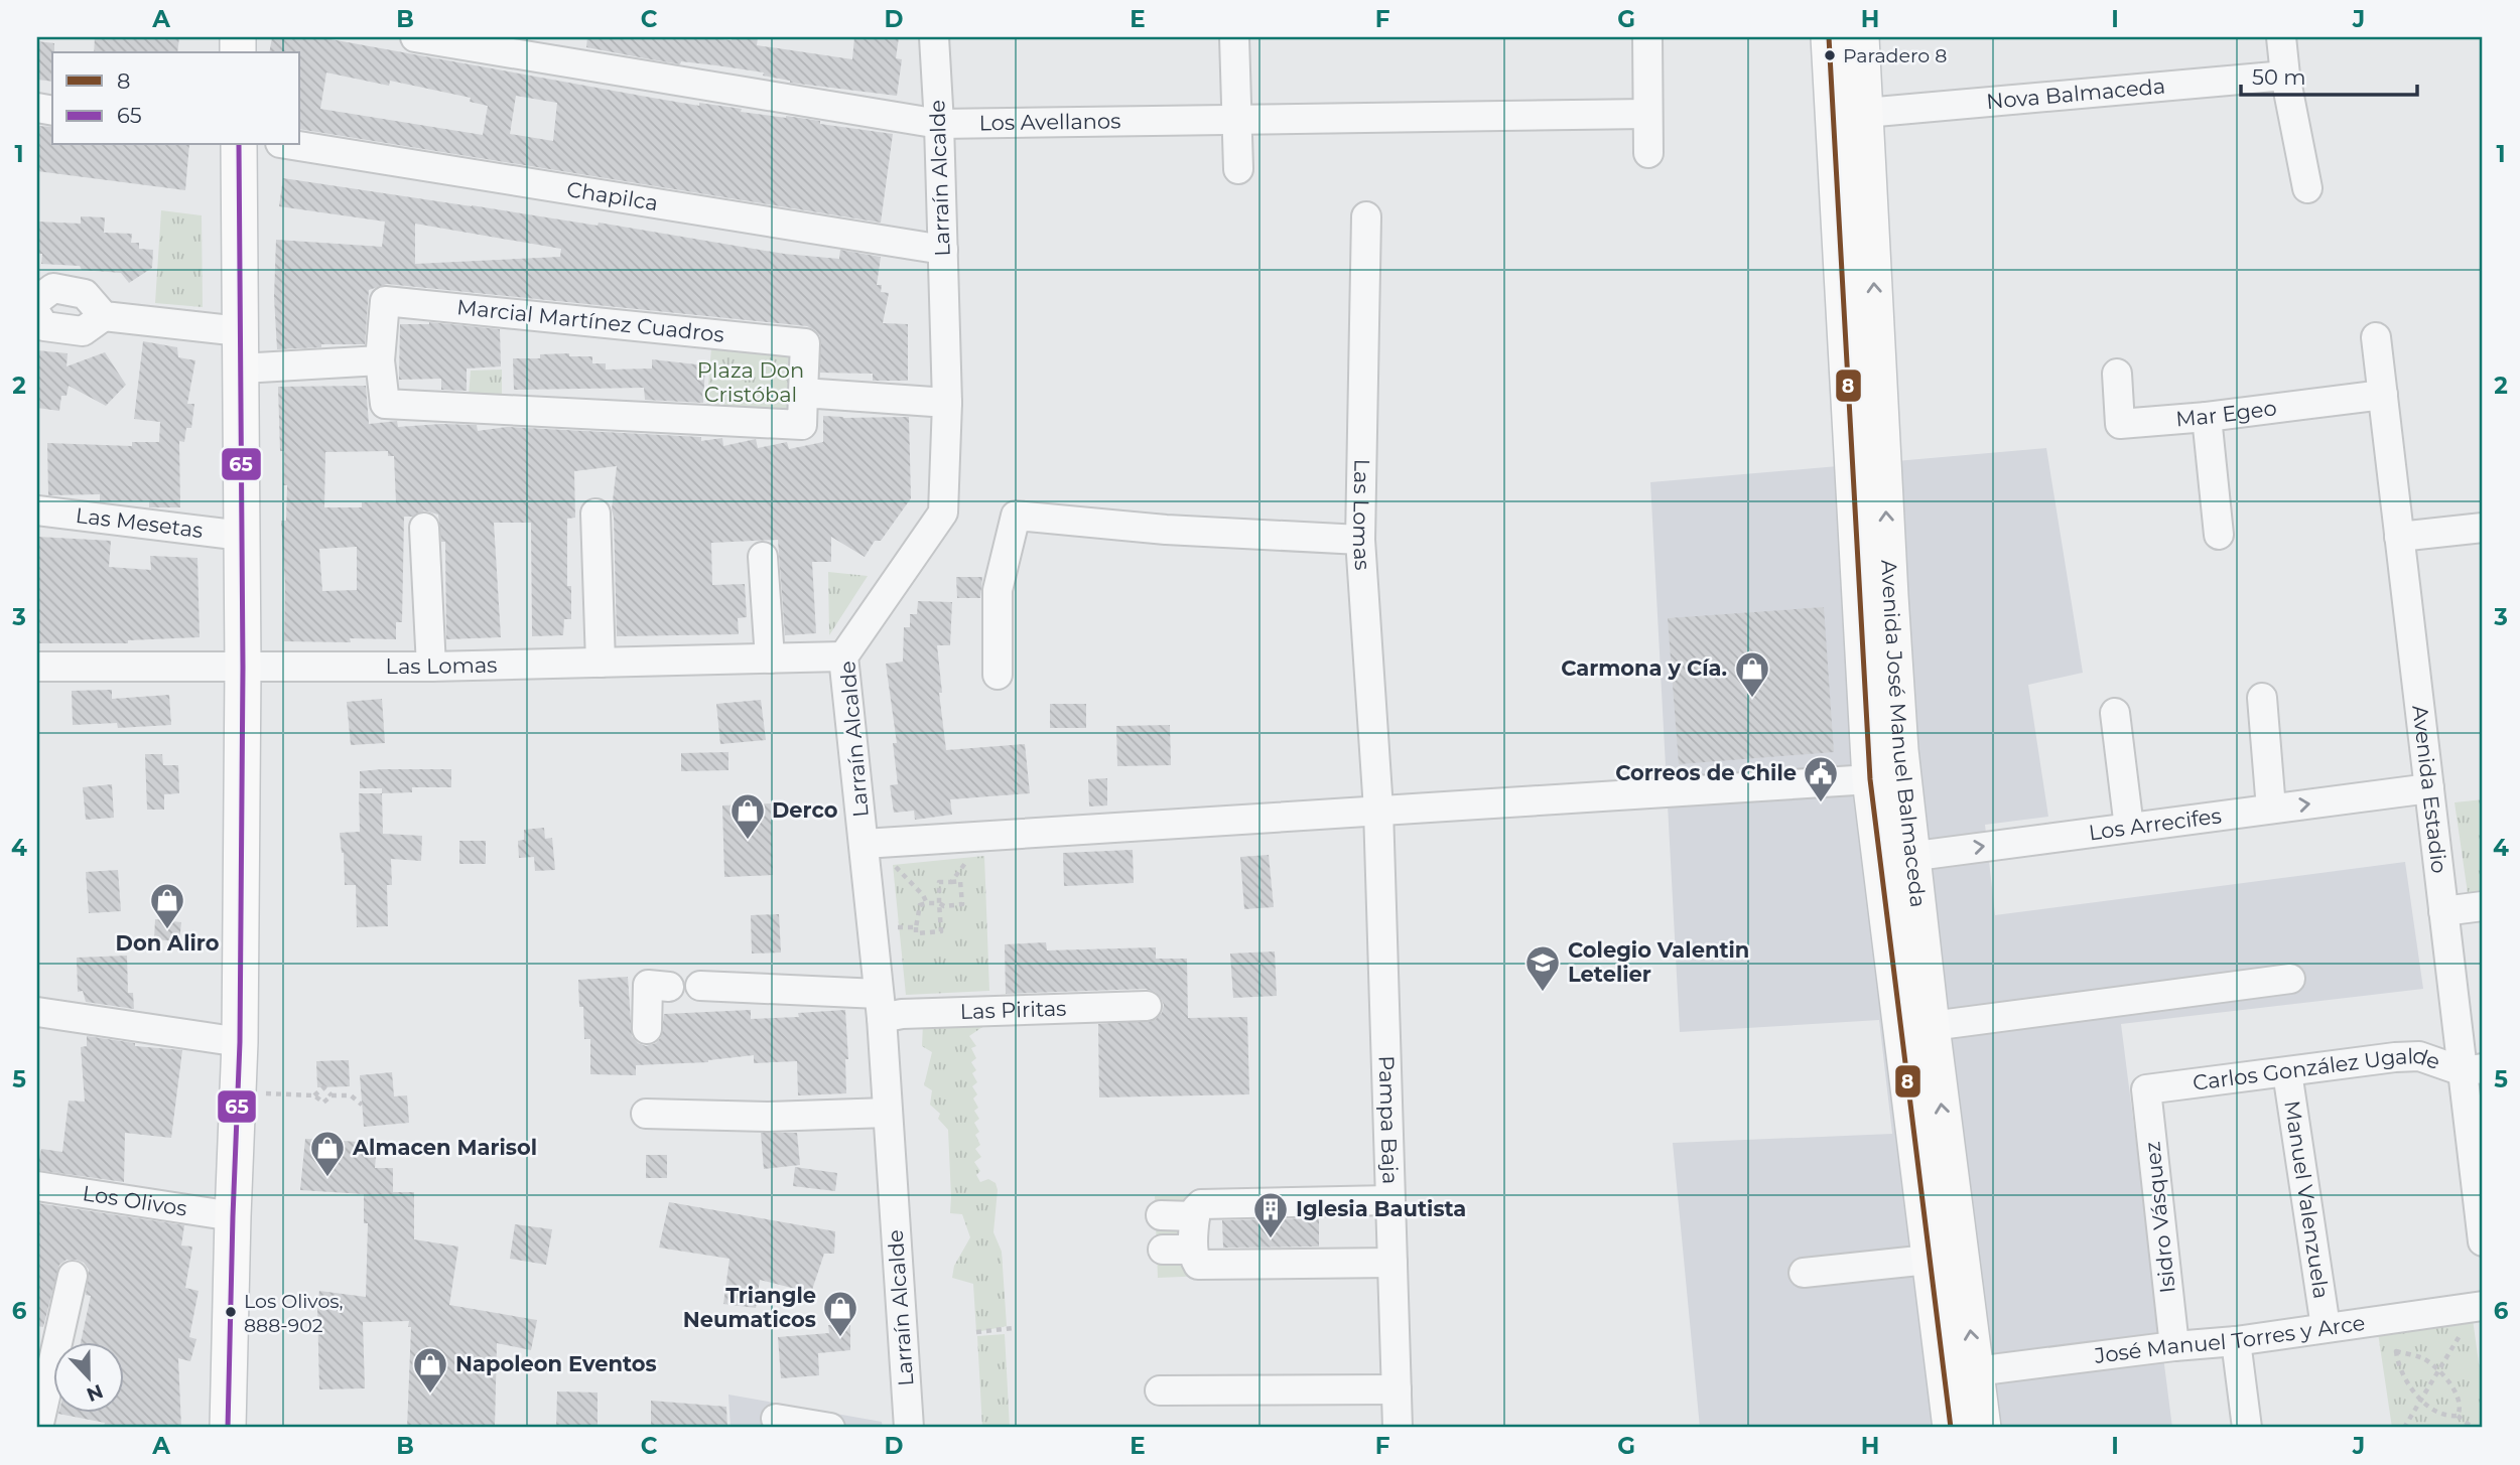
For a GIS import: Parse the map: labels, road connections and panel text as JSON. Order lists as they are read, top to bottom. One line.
{"streets":{"main road":["Avenida José Manuel Balmaceda"],"street":["Nova Balmaceda","Los Avellanos","Larraín Alcalde","Chapilca","Marcial Martínez Cuadros","Mar Egeo","Las Lomas","Las Mesetas","Avenida Estadio","Los Arrecifes","Las Piritas","Carlos González Ugalde","Pampa Baja","Manuel Valenzuela","Los Olivos","Isidro Vásquez","José Manuel Torres y Arce"]},"crossings":[["Nova Balmaceda","Avenida José Manuel Balmaceda"],["Los Avellanos","Larraín Alcalde"],["Larraín Alcalde","Chapilca"],["Larraín Alcalde","Las Lomas"],["Larraín Alcalde","Las Piritas"],["Mar Egeo","Avenida Estadio"],["Las Lomas","Pampa Baja"],["Avenida José Manuel Balmaceda","Los Arrecifes"],["Avenida José Manuel Balmaceda","José Manuel Torres y Arce"],["Avenida Estadio","Los Arrecifes"],["Avenida Estadio","Carlos González Ugalde"],["Carlos González Ugalde","Manuel Valenzuela"],["Carlos González Ugalde","Isidro Vásquez"],["Manuel Valenzuela","José Manuel Torres y Arce"],["Isidro Vásquez","José Manuel Torres y Arce"]],"parks":["Plaza Don Cristóbal"],"places":{"other":["Paradero 8","Los Olivos, 888-902"],"shop":["Carmona y Cía.","Derco","Don Aliro","Almacen Marisol","Triangle Neumaticos","Napoleon Eventos"],"public building":["Correos de Chile"],"school or university":["Colegio Valentin Letelier"],"building":["Iglesia Bautista"]},"lines":["transit line 8","transit line 65"],"legend":["8","65"],"scale_bar":"50 m","north":"bottom","grid":{"columns":["A","B","C","D","E","F","G","H","I","J"],"rows":["1","2","3","4","5","6"]}}
